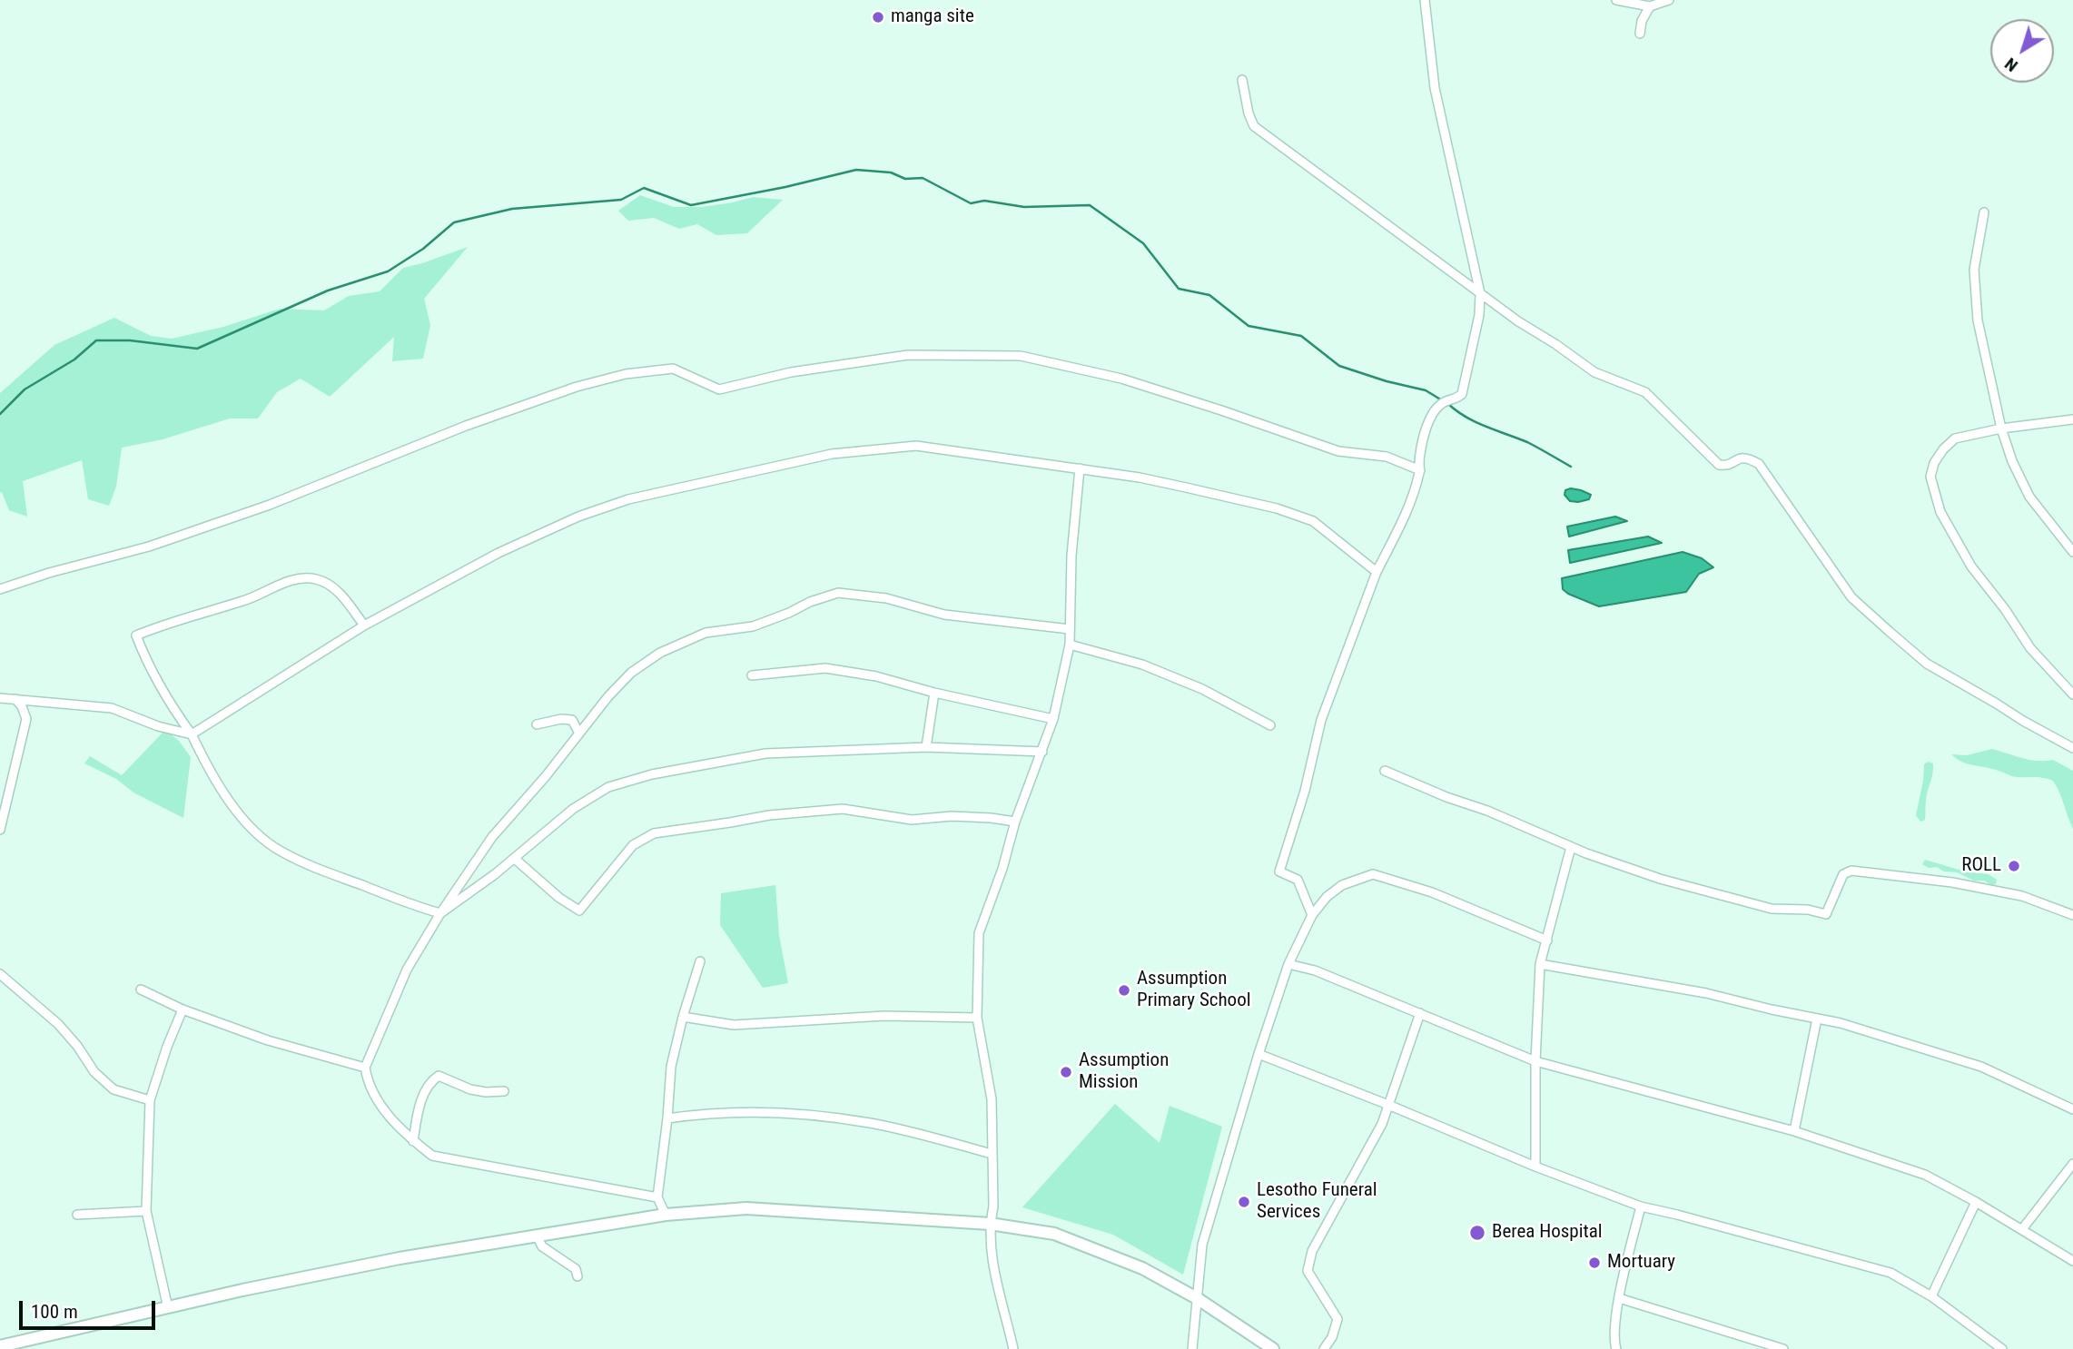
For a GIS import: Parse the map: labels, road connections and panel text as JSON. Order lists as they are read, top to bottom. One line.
{"places":["manga site","ROLL","Assumption Primary School","Assumption Mission","Lesotho Funeral Services","Berea Hospital","Mortuary"],"scale_bar":"100 m","north":"bottom left"}
